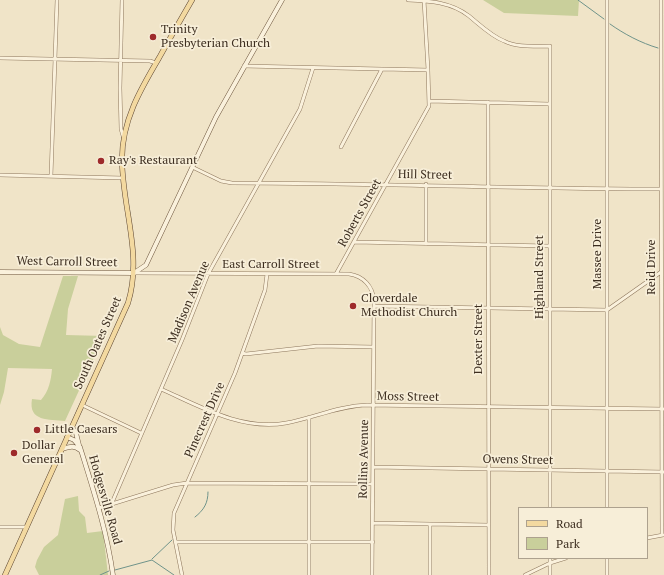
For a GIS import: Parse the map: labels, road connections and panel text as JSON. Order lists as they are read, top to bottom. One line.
{"streets":{"main road":["South Oates Street"],"street":["Hill Street","Roberts Street","Massee Drive","West Carroll Street","East Carroll Street","Reid Drive","Highland Street","Madison Avenue","Dexter Street","Moss Street","Pinecrest Drive","Rollins Avenue","Owens Street","Hodgesville Road"]},"crossings":[["Hill Street","Roberts Street"],["Hill Street","Massee Drive"],["Hill Street","Reid Drive"],["Hill Street","Highland Street"],["Hill Street","Madison Avenue"],["Hill Street","Dexter Street"],["Roberts Street","East Carroll Street"],["Roberts Street","Highland Street"],["Roberts Street","Rollins Avenue"],["Massee Drive","Moss Street"],["Massee Drive","Owens Street"],["West Carroll Street","East Carroll Street"],["West Carroll Street","South Oates Street"],["East Carroll Street","Madison Avenue"],["East Carroll Street","South Oates Street"],["East Carroll Street","Pinecrest Drive"],["East Carroll Street","Rollins Avenue"],["Reid Drive","Moss Street"],["Reid Drive","Owens Street"],["Highland Street","Moss Street"],["Highland Street","Owens Street"],["Madison Avenue","Moss Street"],["Dexter Street","Moss Street"],["Dexter Street","Owens Street"],["South Oates Street","Hodgesville Road"],["Moss Street","Pinecrest Drive"],["Moss Street","Rollins Avenue"],["Rollins Avenue","Owens Street"]],"places":["Trinity Presbyterian Church","Ray's Restaurant","Cloverdale Methodist Church","Little Caesars","Dollar General"],"legend":["Road","Park"]}
